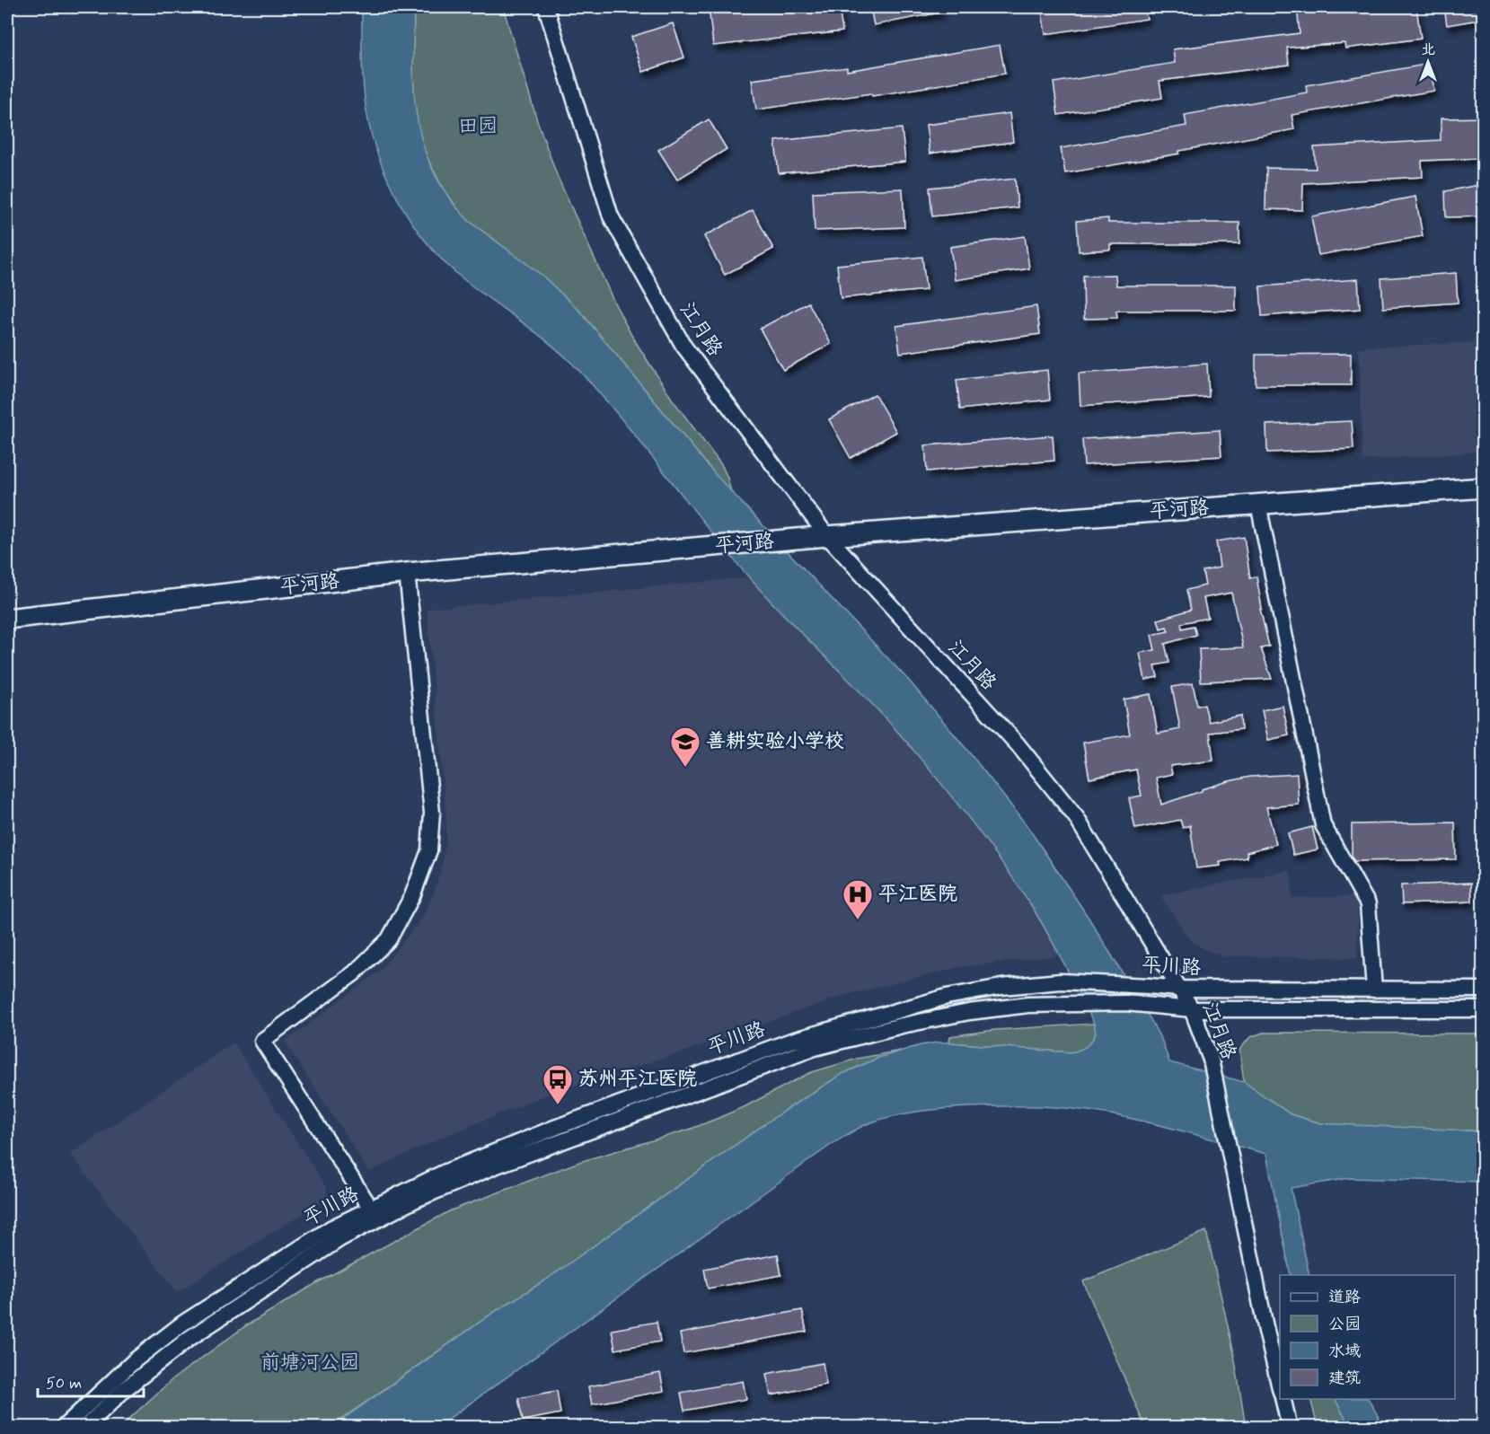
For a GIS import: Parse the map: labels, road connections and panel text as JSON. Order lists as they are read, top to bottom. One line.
{"streets":{"main road":["平河路"],"street":["江月路","平川路"]},"crossings":[["江月路","平河路"],["江月路","平川路"]],"parks":["田园","前塘河公园"],"places":{"school or university":["善耕实验小学校"],"hospital":["平江医院"],"bus stop":["苏州平江医院"]},"legend":["道路","公园","水域","建筑"],"scale_bar":"50 m","north":"top"}
